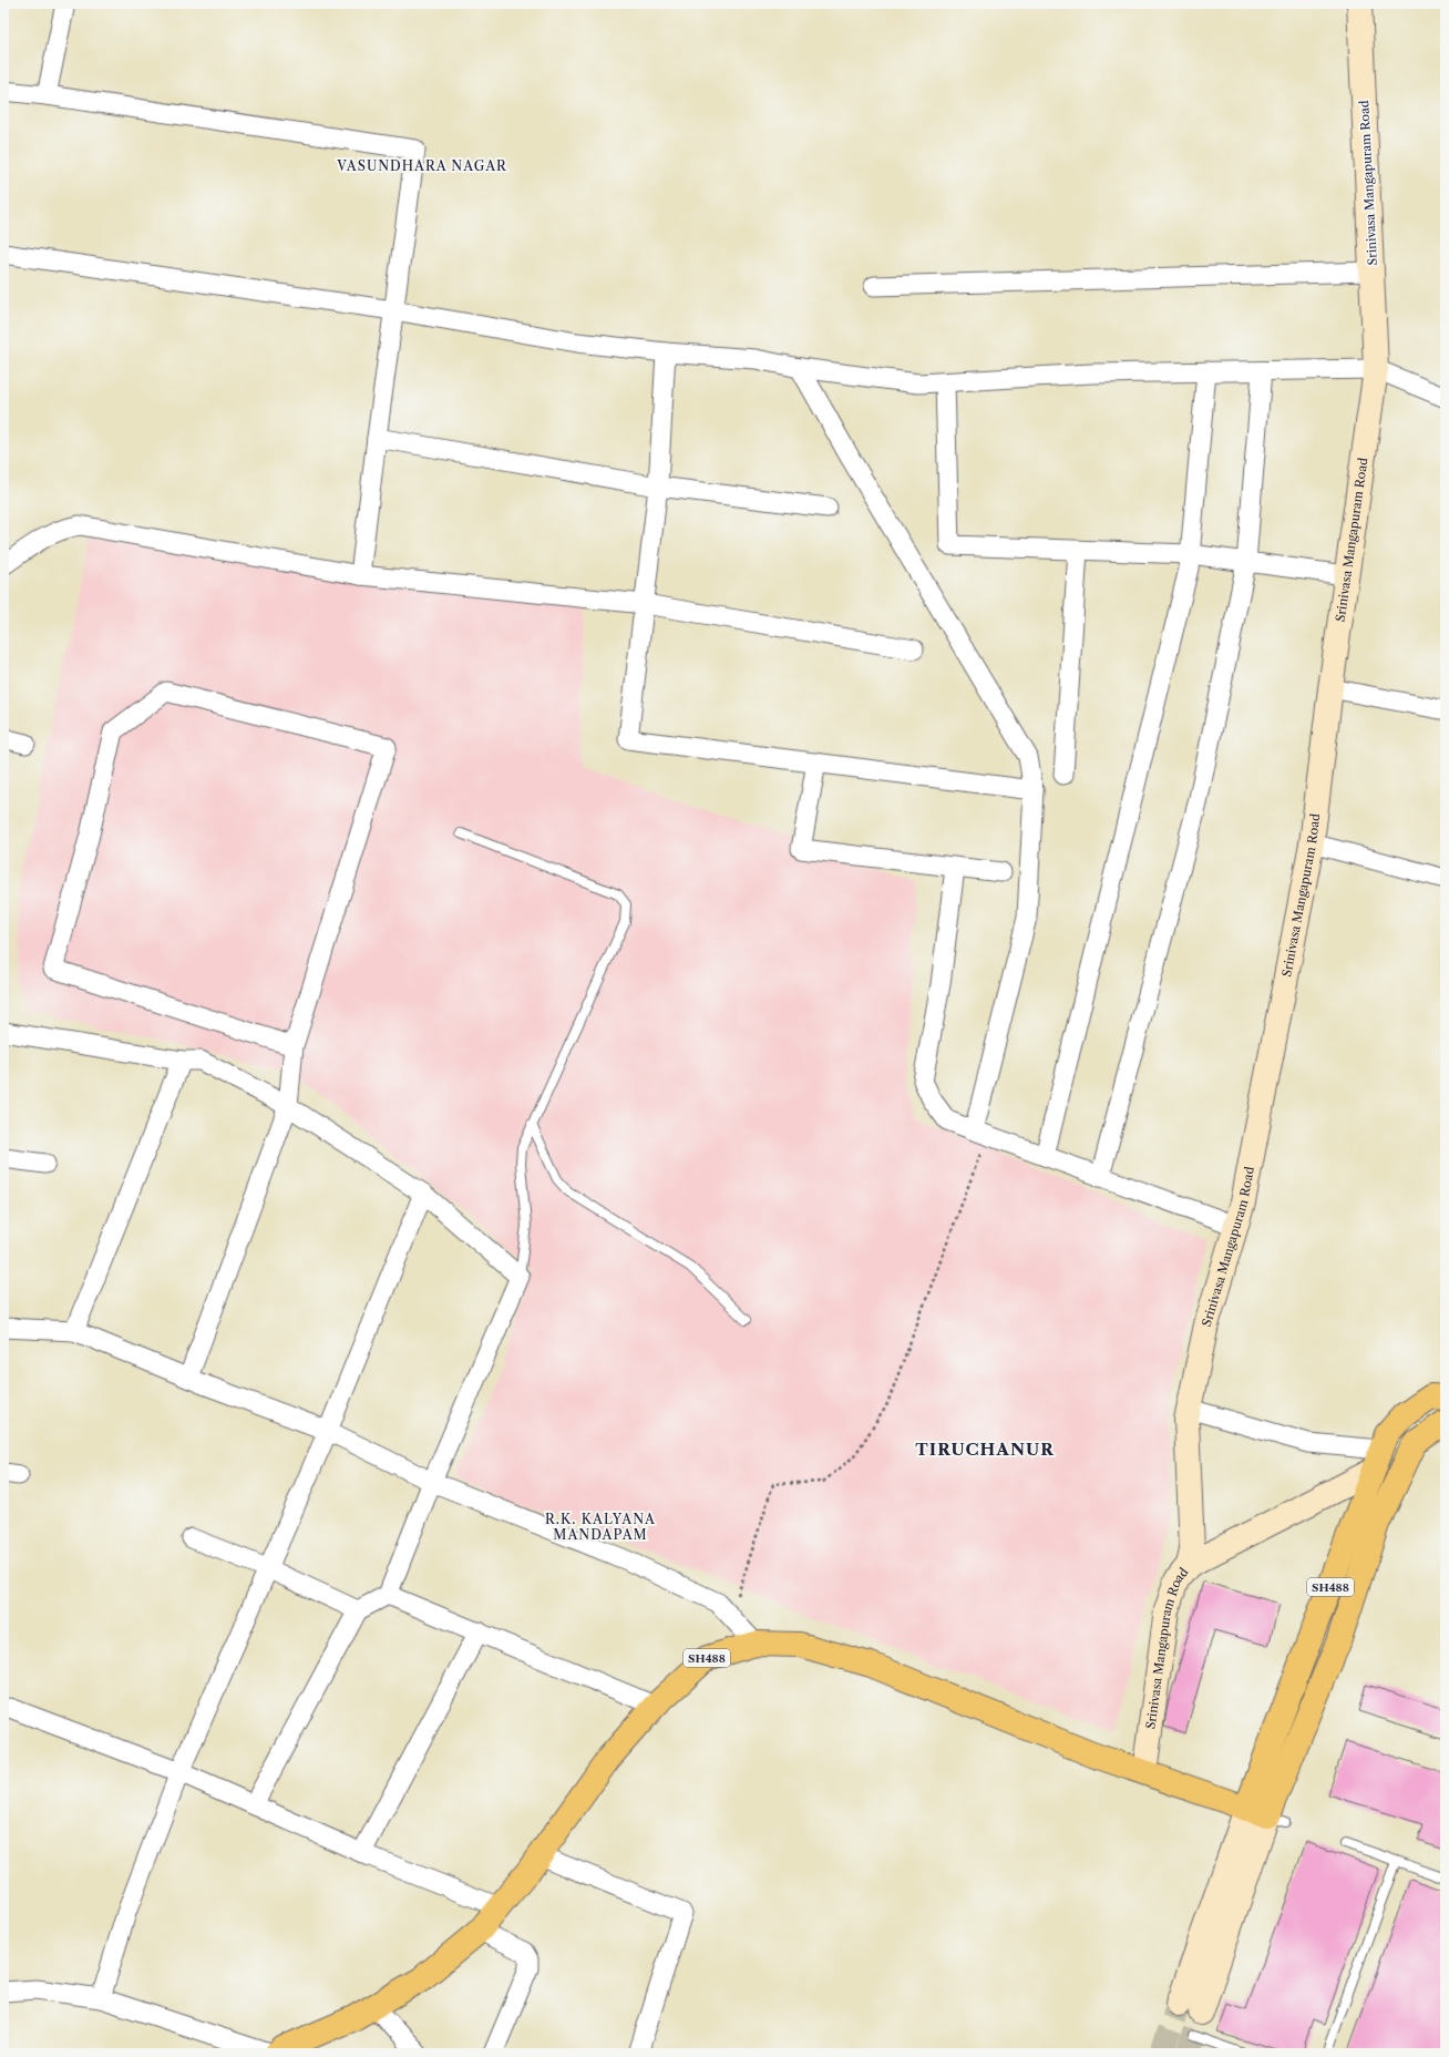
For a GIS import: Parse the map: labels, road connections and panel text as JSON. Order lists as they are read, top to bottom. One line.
{"streets":{"main road":["SH488"],"street":["Srinivasa Mangapuram Road"]},"crossings":[["Srinivasa Mangapuram Road","SH488"]],"districts":["VASUNDHARA NAGAR","TIRUCHANUR","R.K. KALYANA MANDAPAM"]}
